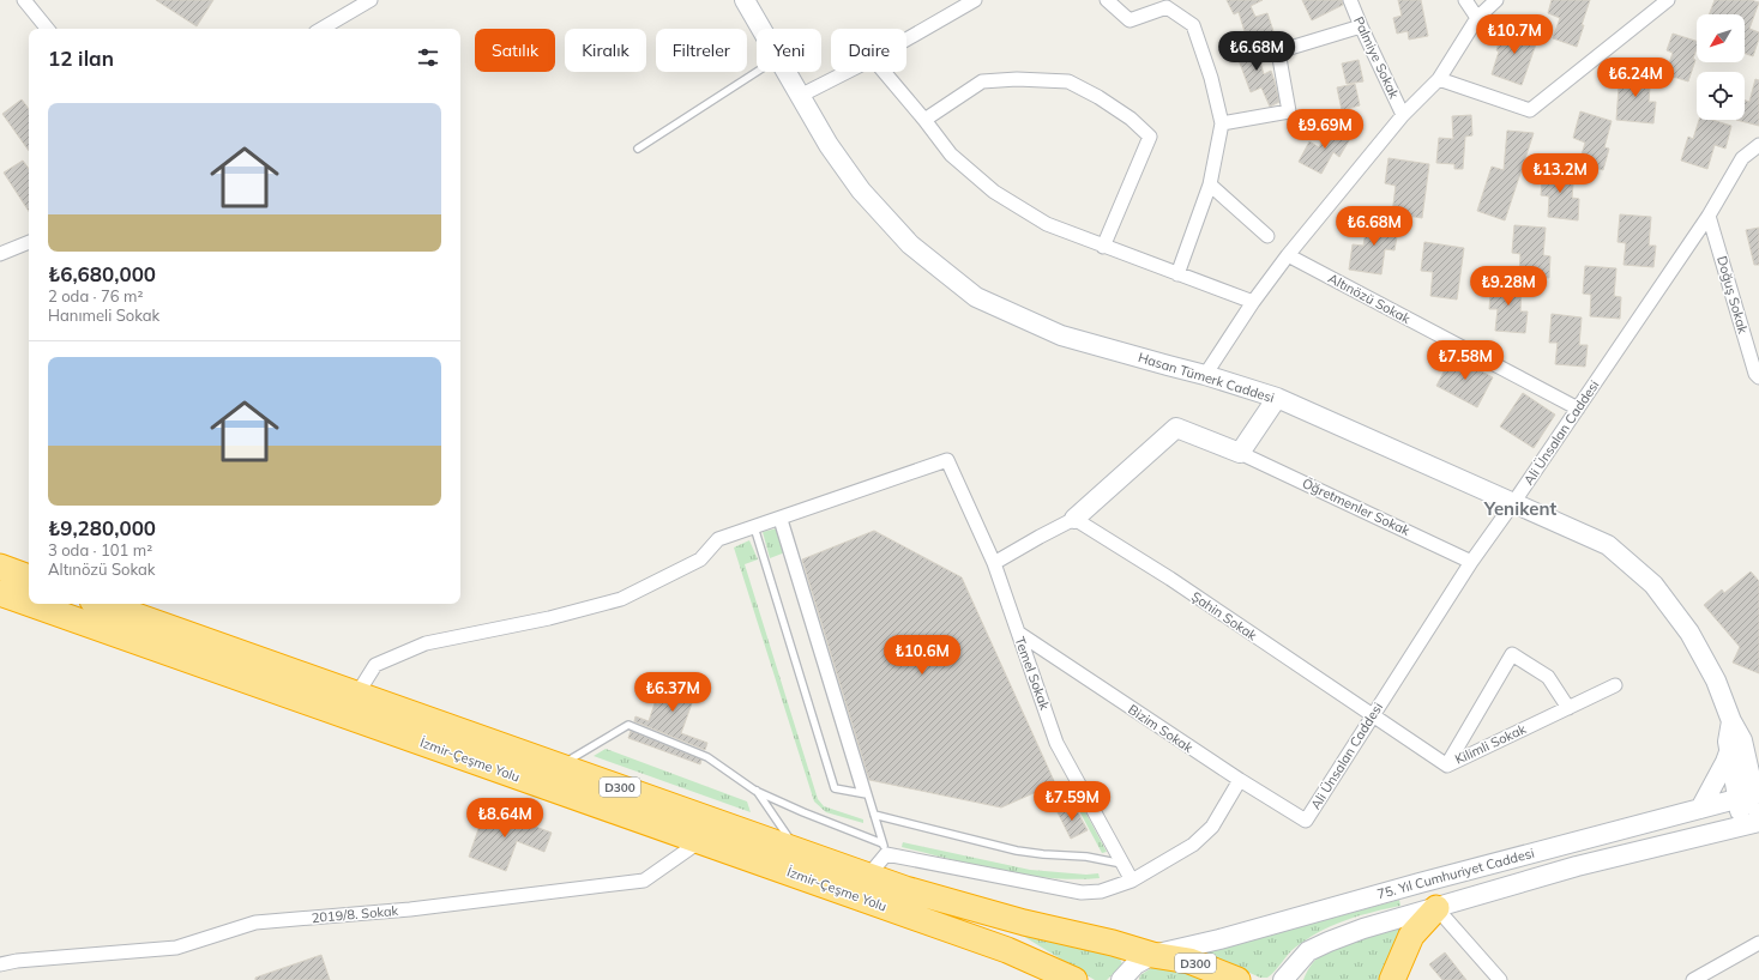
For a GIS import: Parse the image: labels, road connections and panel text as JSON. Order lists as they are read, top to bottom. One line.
{"streets":{"highway":["İzmir-Çeşme Yolu","D300"],"street":["Palmiye Sokak","Doğuş Sokak","Altınözü Sokak","Hasan Tümerk Caddesi","Ali Ünsalan Caddesi","Öğretmenler Sokak","Şahin Sokak","Temel Sokak","Bizim Sokak","Kilimli Sokak","75. Yıl Cumhuriyet Caddesi","2019/8. Sokak"]},"crossings":[["Doğuş Sokak","Ali Ünsalan Caddesi"],["Altınözü Sokak","Ali Ünsalan Caddesi"],["Hasan Tümerk Caddesi","Ali Ünsalan Caddesi"],["Hasan Tümerk Caddesi","75. Yıl Cumhuriyet Caddesi"],["Ali Ünsalan Caddesi","Öğretmenler Sokak"],["Ali Ünsalan Caddesi","Şahin Sokak"],["Ali Ünsalan Caddesi","Bizim Sokak"],["Ali Ünsalan Caddesi","Kilimli Sokak"],["Şahin Sokak","Kilimli Sokak"],["Temel Sokak","Bizim Sokak"],["İzmir-Çeşme Yolu","D300"],["İzmir-Çeşme Yolu","75. Yıl Cumhuriyet Caddesi"],["İzmir-Çeşme Yolu","2019/8. Sokak"],["D300","75. Yıl Cumhuriyet Caddesi"]],"districts":["Yenikent"],"north":"bottom left","page":{"price":["₺10.7M","₺6.68M","₺6.24M","₺9.69M","₺13.2M","₺6.68M","₺9.28M","₺7.58M","₺10.6M","₺6.37M","₺7.59M","₺8.64M"],"chip":["Satılık","Kiralık","Filtreler","Yeni","Daire"],"heading":"12 ilan","list":[{"name":"₺6,680,000","note":"2 oda · 76 m² · Hanımeli Sokak"},{"name":"₺9,280,000","note":"3 oda · 101 m² · Altınözü Sokak"}]}}
